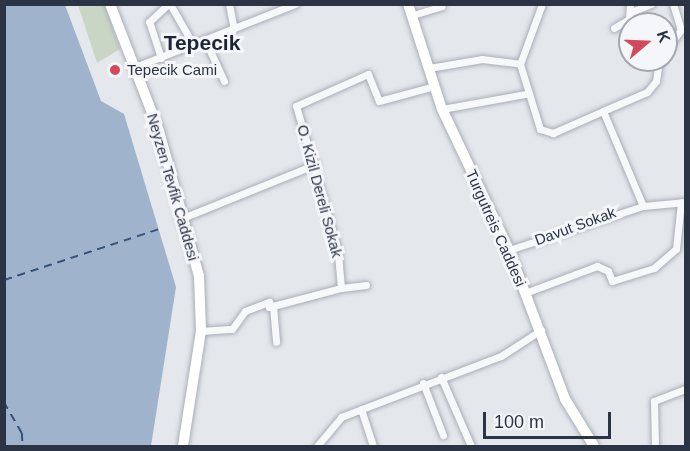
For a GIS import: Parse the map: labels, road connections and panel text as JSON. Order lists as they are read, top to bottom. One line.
{"streets":{"main road":["Neyzen Tevfik Caddesi","Turgutreis Caddesi"],"street":["O. Kizil Dereli Sokak","Davut Sokak"]},"crossings":[["O. Kizil Dereli Sokak","Turgutreis Caddesi"],["Davut Sokak","Turgutreis Caddesi"]],"districts":["Tepecik"],"places":["Tepecik Cami"],"scale_bar":"100 m","north":"right"}
